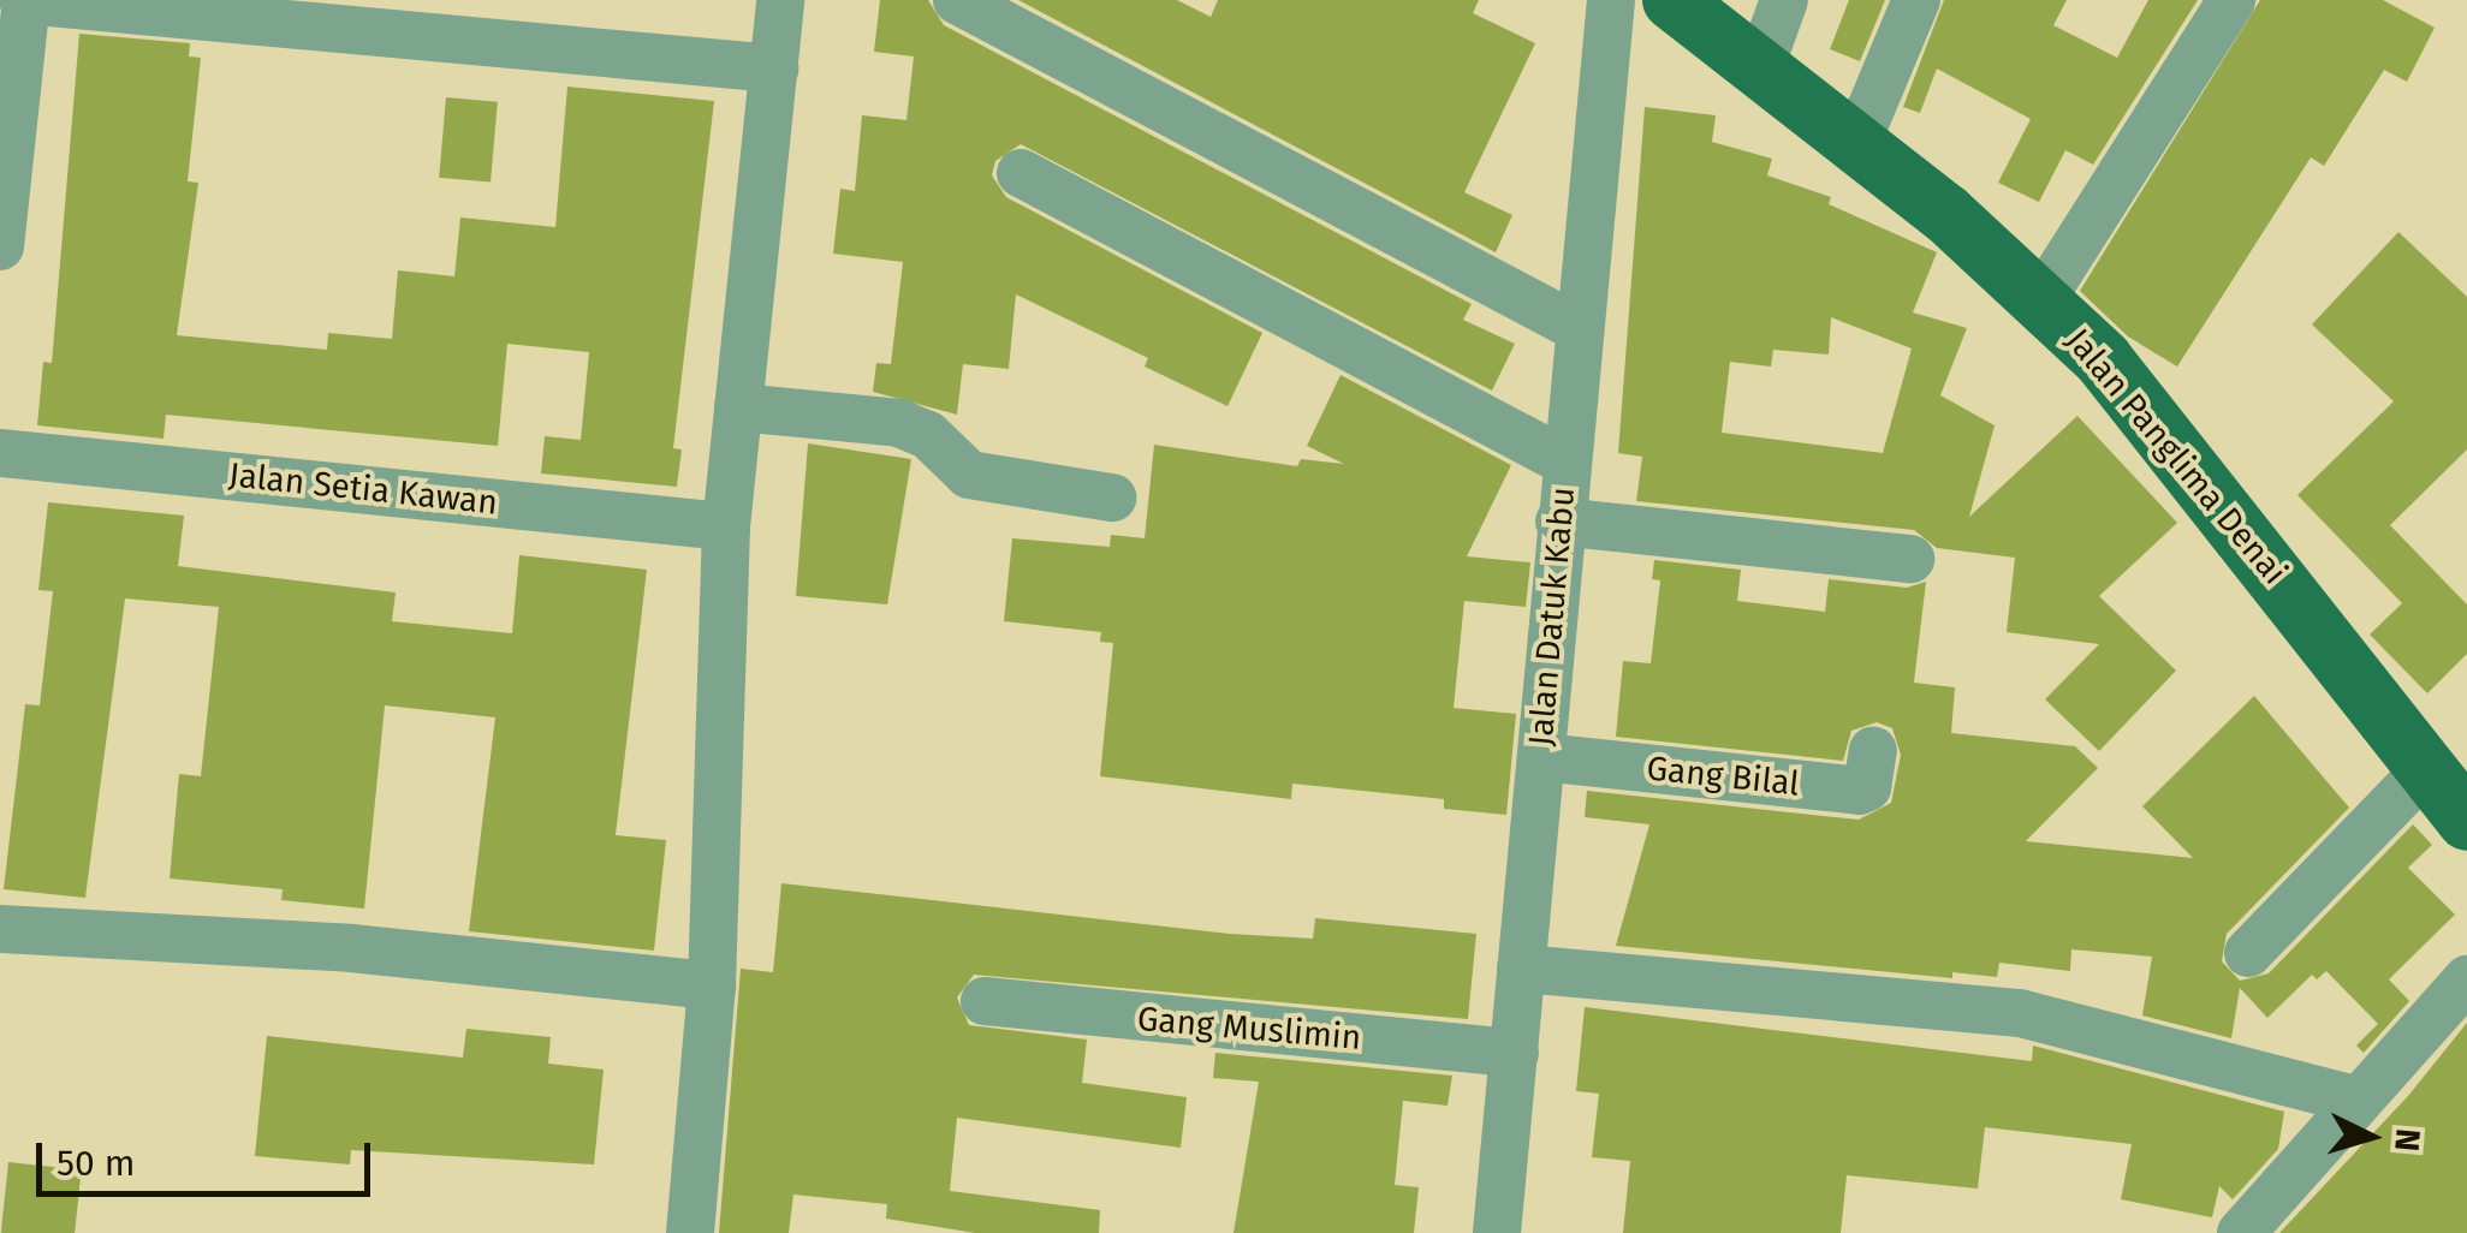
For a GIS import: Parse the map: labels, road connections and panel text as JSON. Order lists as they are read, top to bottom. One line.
{"streets":{"main road":["Jalan Panglima Denai"],"street":["Jalan Setia Kawan","Jalan Datuk Kabu","Gang Bilal","Gang Muslimin"]},"crossings":[["Jalan Datuk Kabu","Gang Bilal"],["Jalan Datuk Kabu","Gang Muslimin"]],"scale_bar":"50 m","north":"right"}
